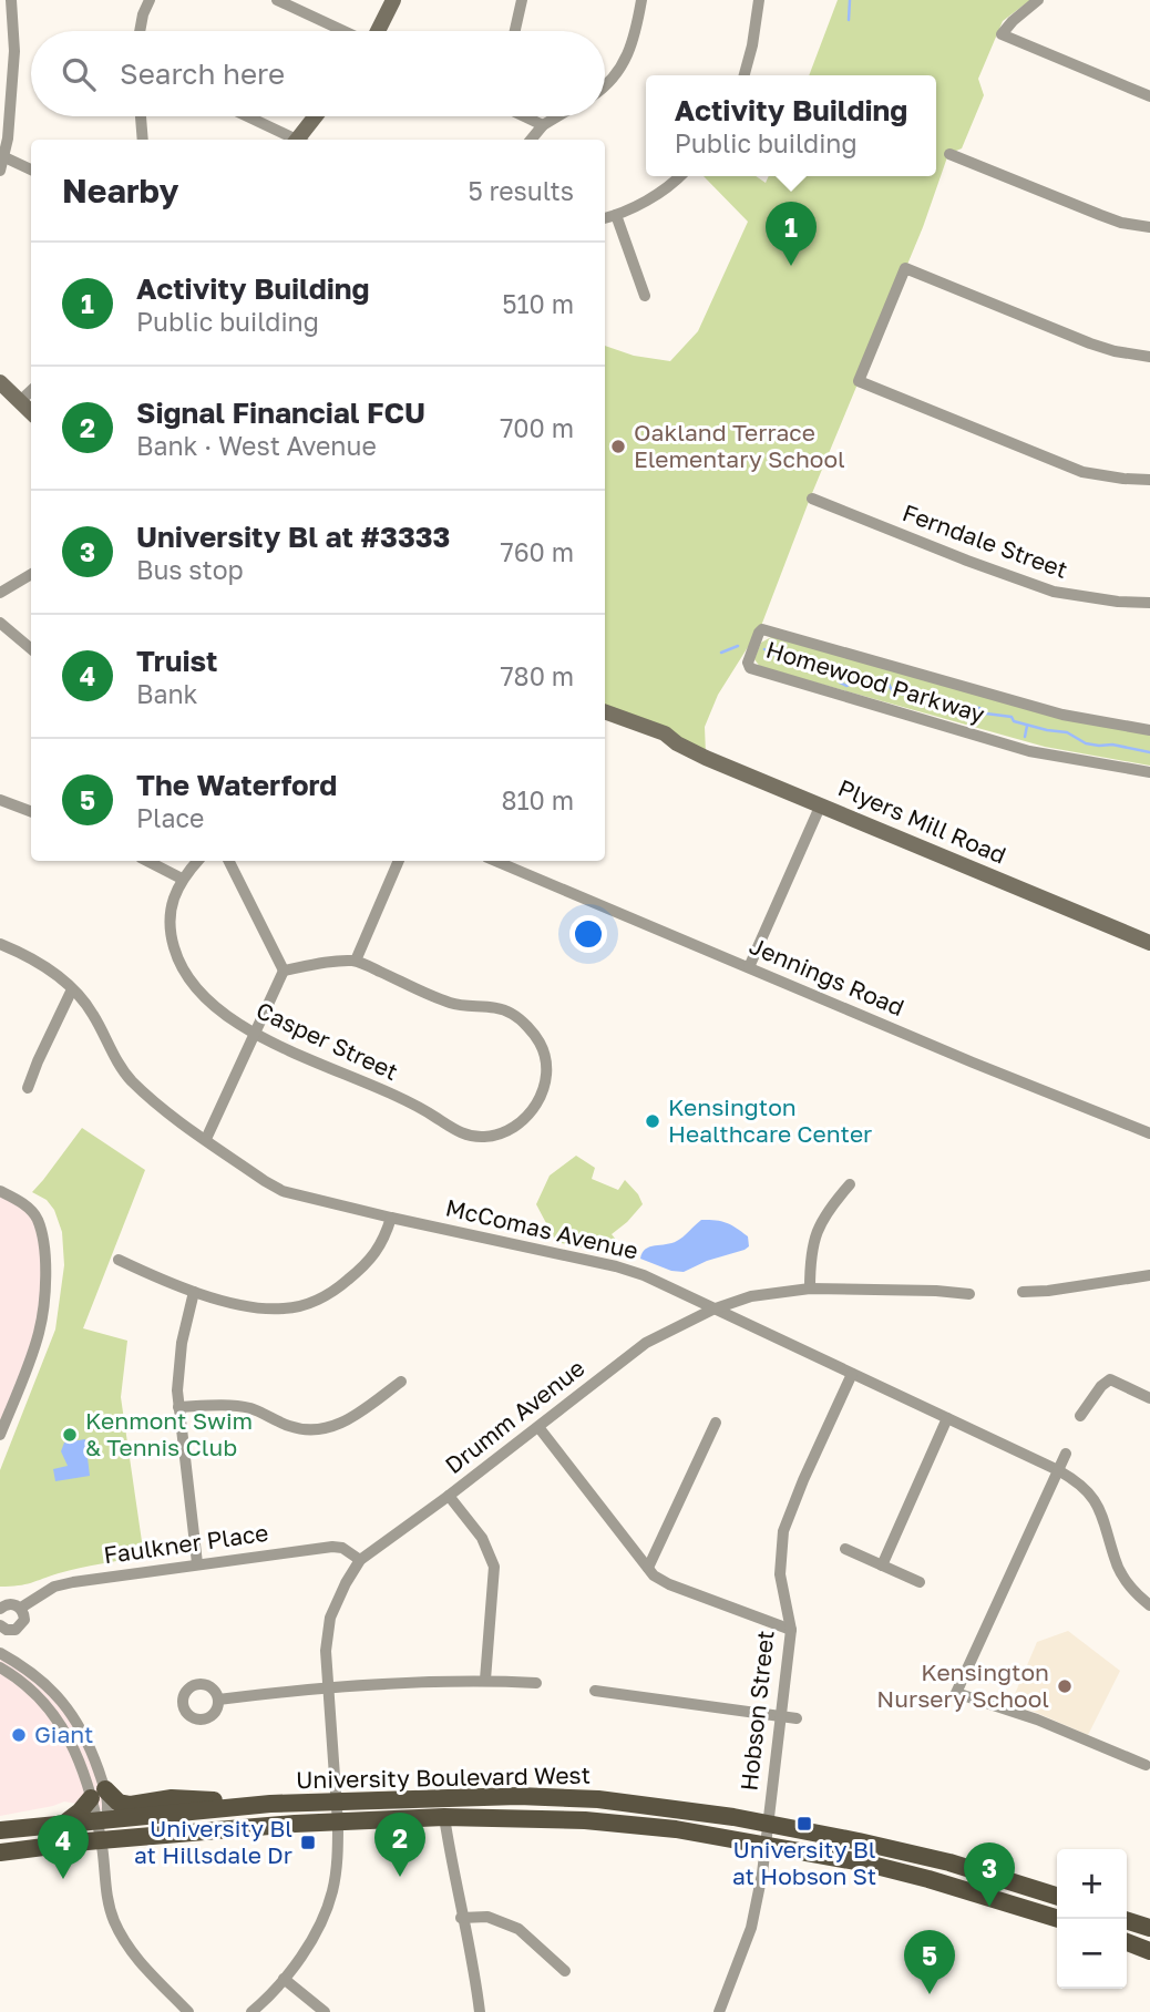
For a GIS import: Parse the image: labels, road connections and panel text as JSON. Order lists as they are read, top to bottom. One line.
{"streets":{"main road":["University Boulevard West"],"street":["Ferndale Street","Homewood Parkway","Plyers Mill Road","Jennings Road","Casper Street","McComas Avenue","Drumm Avenue","Faulkner Place","Hobson Street"]},"crossings":[["McComas Avenue","Drumm Avenue"],["McComas Avenue","Hobson Street"],["Drumm Avenue","Faulkner Place"],["Drumm Avenue","University Boulevard West"],["Hobson Street","University Boulevard West"]],"places":{"other":["Oakland Terrace Elementary School","Kensington Healthcare Center","Kenmont Swim & Tennis Club","Kensington Nursery School","Giant"],"transit":["University Bl at Hobson St","University Bl at Hillsdale Dr"]},"page":{"search":"Search here","popup":["Activity Building","Public building"],"heading":["Nearby","5 results"],"pins":["1","2","4","3","5"],"list":[{"mark":"1","name":"Activity Building","note":"Public building","value":"510 m"},{"mark":"2","name":"Signal Financial FCU","note":"Bank · West Avenue","value":"700 m"},{"mark":"3","name":"University Bl at #3333","note":"Bus stop","value":"760 m"},{"mark":"4","name":"Truist","note":"Bank","value":"780 m"},{"mark":"5","name":"The Waterford","note":"Place","value":"810 m"}],"map_buttons":["+","−"]}}
